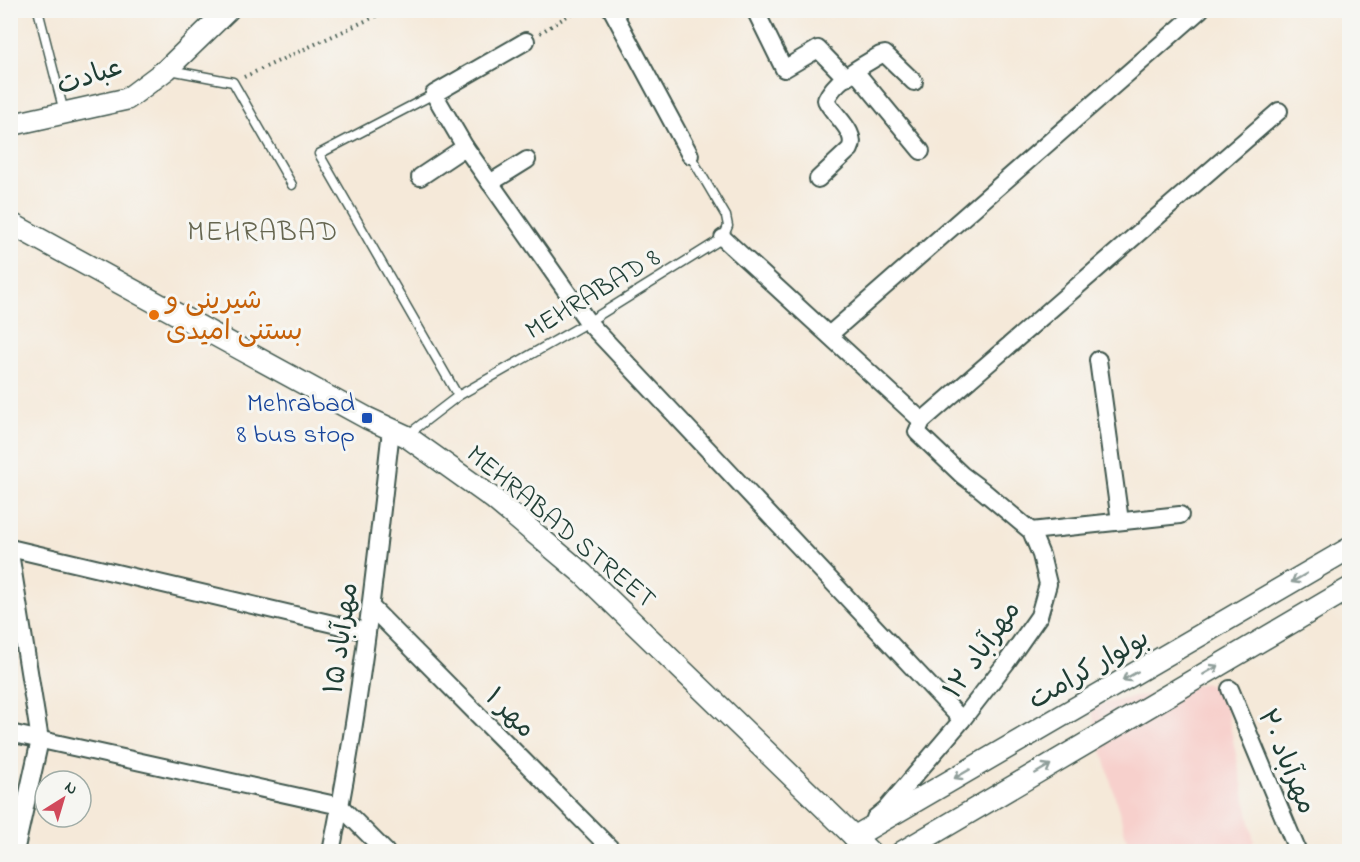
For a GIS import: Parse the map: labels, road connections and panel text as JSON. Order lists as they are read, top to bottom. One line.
{"streets":{"street":["عبادت","MEHRABAD STREET","مهرآباد ۱۵","مهرآباد ۱۲","بولوار کرامت","مهر ۱","مهرآباد ۲۰"],"lane":["MEHRABAD 8"]},"crossings":[["MEHRABAD 8","MEHRABAD STREET"],["MEHRABAD 8","مهرآباد ۱۵"],["MEHRABAD 8","مهرآباد ۱۲"],["MEHRABAD STREET","مهرآباد ۱۵"],["MEHRABAD STREET","مهرآباد ۱۲"],["MEHRABAD STREET","بولوار کرامت"],["مهرآباد ۱۵","مهر ۱"],["مهرآباد ۱۲","بولوار کرامت"]],"districts":["MEHRABAD"],"places":{"other":["شیرینی و بستنی امیدی"],"transit":["Mehrabad 8 bus stop"]},"north":"top right"}
